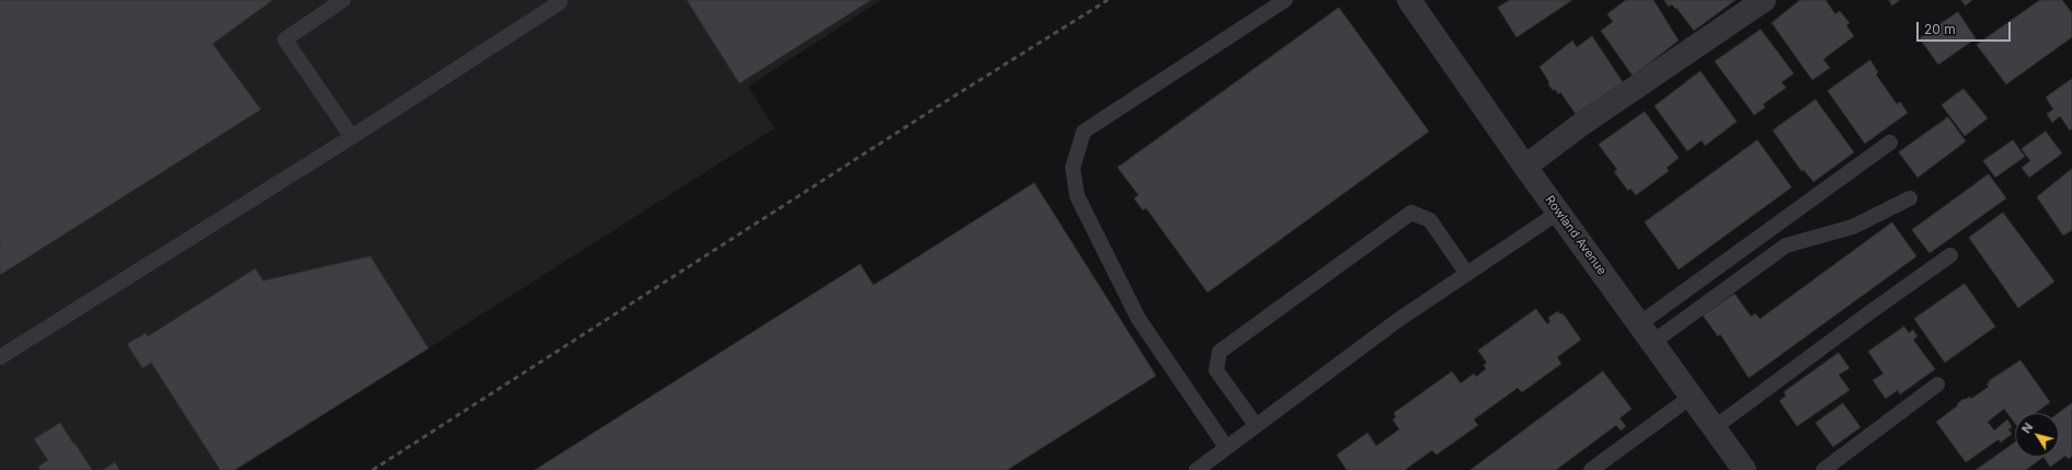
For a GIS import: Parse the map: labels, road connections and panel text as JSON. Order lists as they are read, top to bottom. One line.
{"streets":{"street":["Rowland Avenue"]},"scale_bar":"20 m","north":"top left"}
